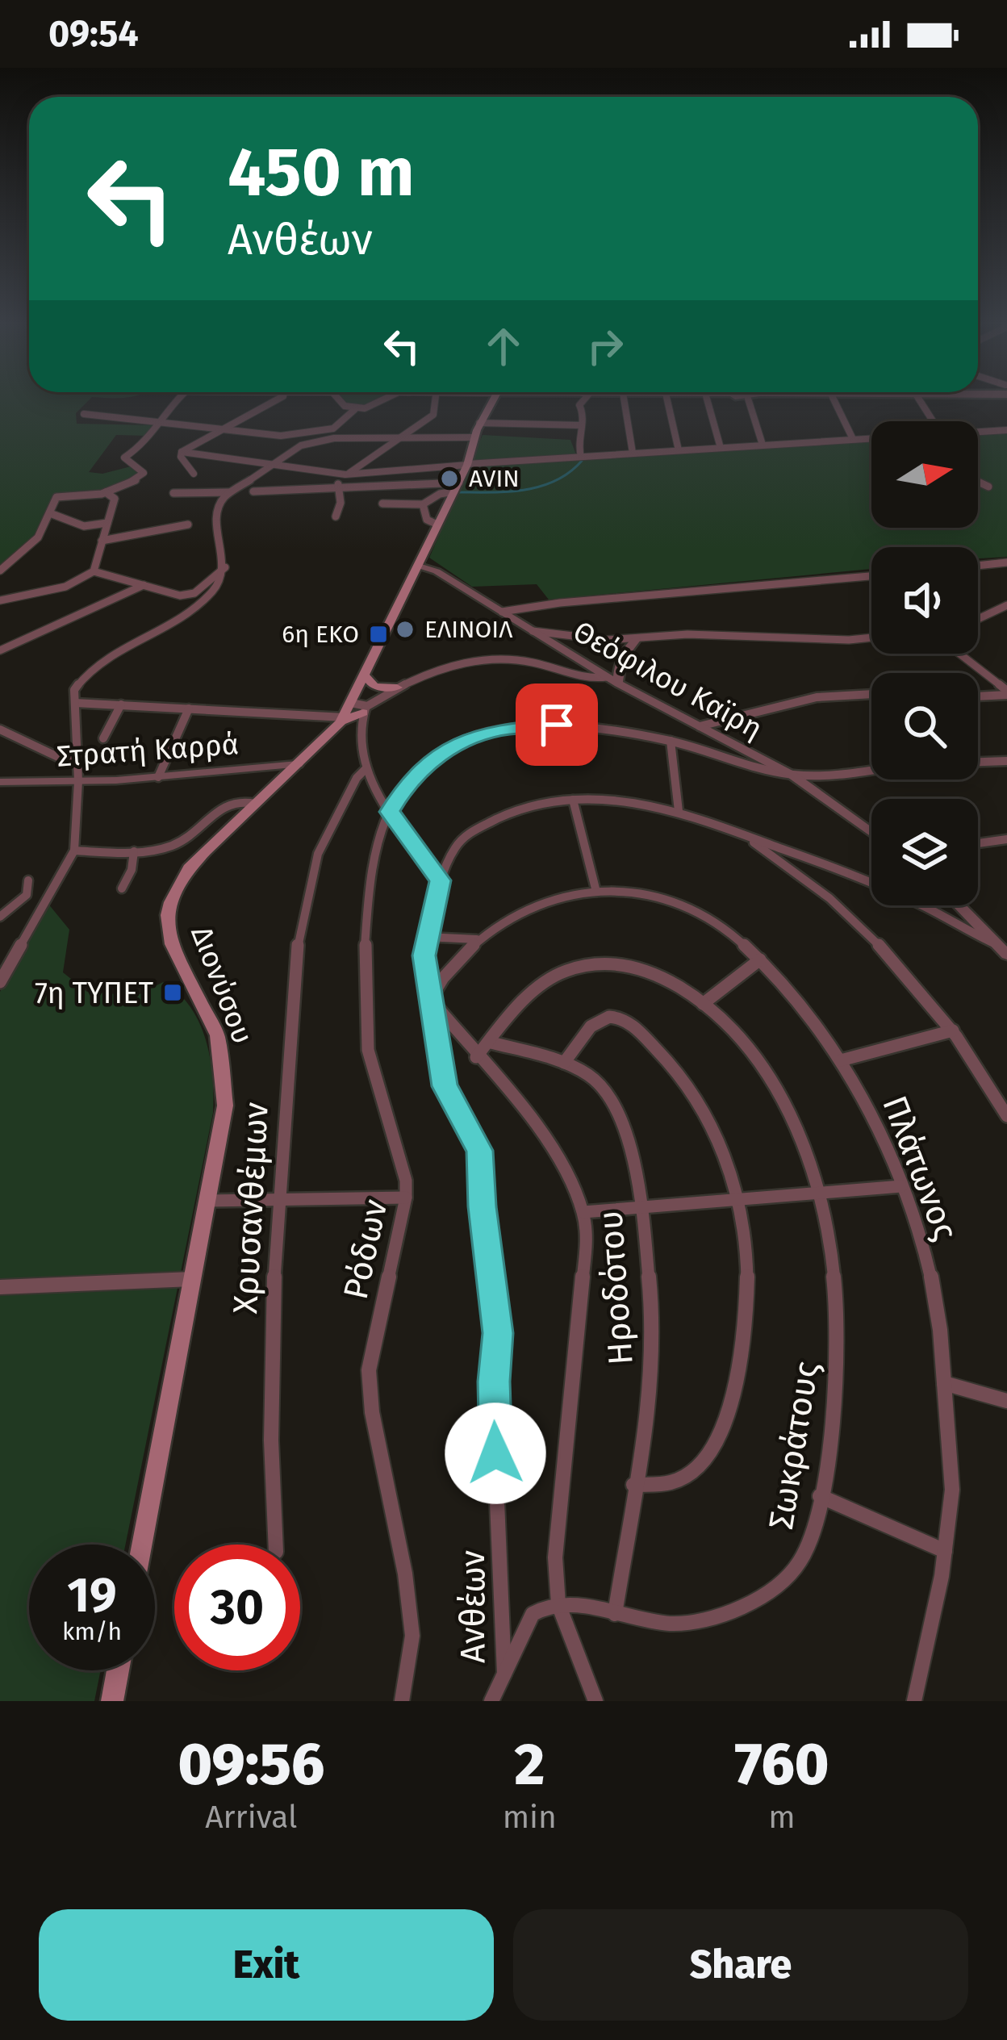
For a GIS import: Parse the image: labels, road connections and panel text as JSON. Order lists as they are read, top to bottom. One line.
{"streets":{"main road":["Διονύσου"],"street":["Θεόφιλου Καϊρη","Στρατή Καρρά","Πλάτωνος","Χρυσανθέμων","Ρόδων","Ηροδότου","Σωκράτους","Ανθέων"]},"crossings":[["Θεόφιλου Καϊρη","Διονύσου"],["Θεόφιλου Καϊρη","Ρόδων"],["Στρατή Καρρά","Διονύσου"],["Πλάτωνος","Ανθέων"],["Ηροδότου","Σωκράτους"]],"places":{"other":["AVIN","ΕΛΙΝΟΙΛ"],"transit":["6η ΕΚΟ","7η ΤΥΠΕΤ"]},"north":"right","page":{"status":"09:54","turn":["450 m","Ανθέων"],"speed":"19 km/h","limit":"30","eta":["09:56","Arrival","2","min","760","m"],"buttons":["Exit","Share"]}}
